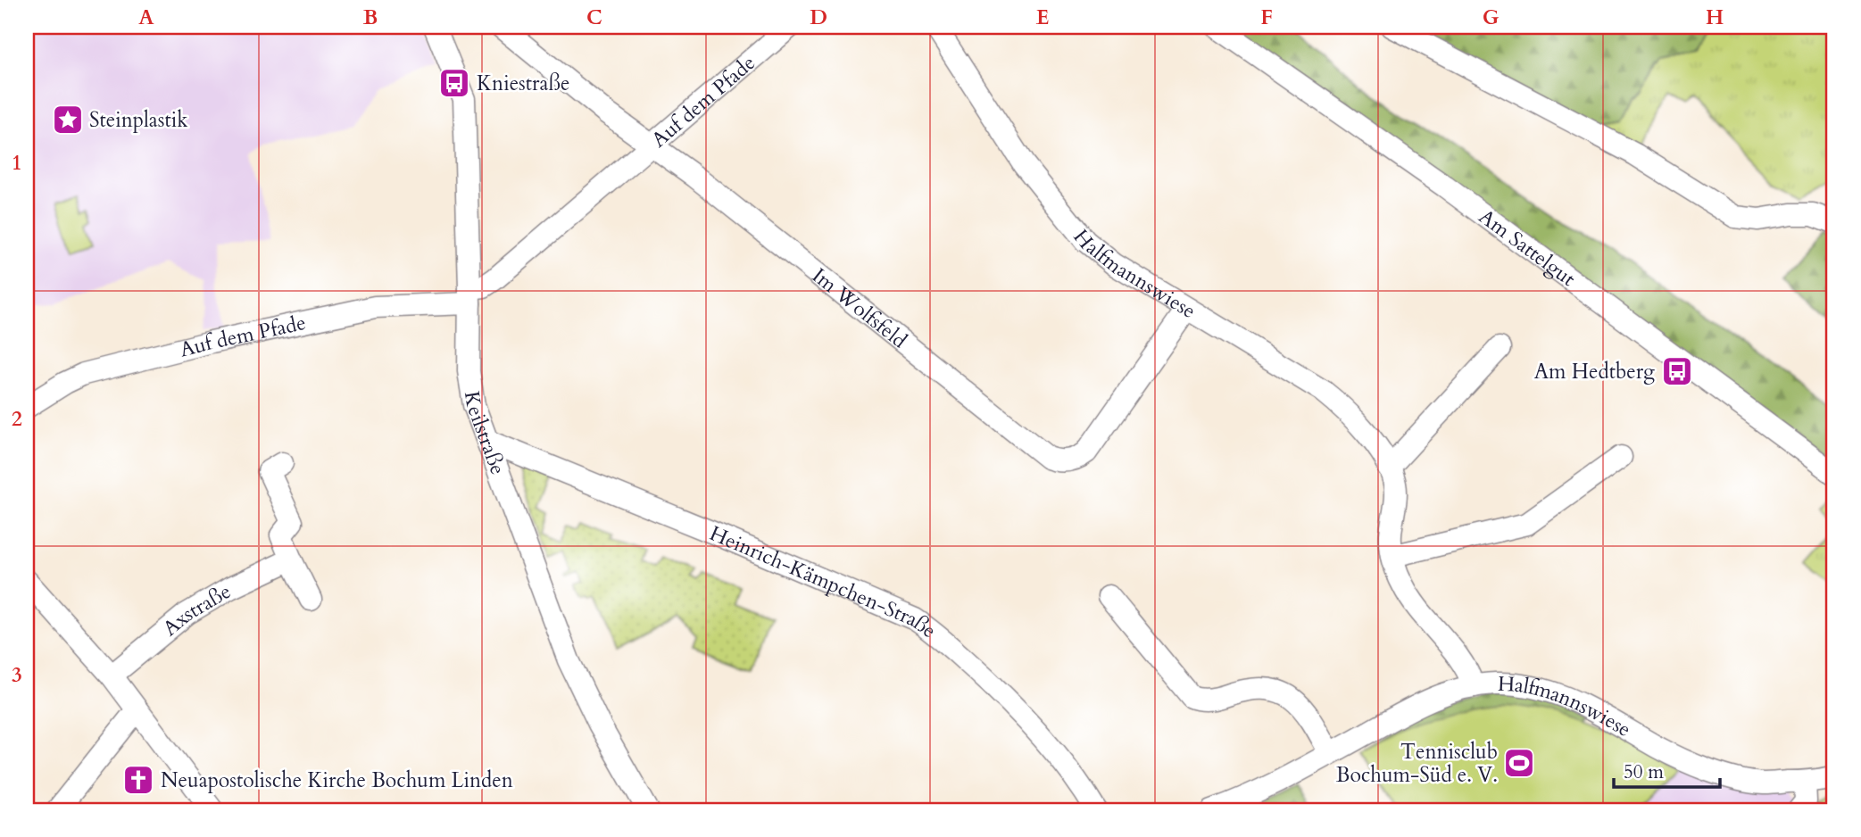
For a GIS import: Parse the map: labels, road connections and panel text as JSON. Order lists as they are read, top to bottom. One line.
{"streets":{"street":["Auf dem Pfade","Am Sattelgut","Halfmannswiese","Im Wolfsfeld","Keilstraße","Heinrich-Kämpchen-Straße","Axstraße"]},"crossings":[["Auf dem Pfade","Im Wolfsfeld"],["Auf dem Pfade","Keilstraße"],["Halfmannswiese","Im Wolfsfeld"],["Keilstraße","Heinrich-Kämpchen-Straße"]],"places":{"bus stop":["Kniestraße","Am Hedtberg"],"place":["Steinplastik"],"sports":["Tennisclub Bochum-Süd e. V."],"church":["Neuapostolische Kirche Bochum Linden"]},"scale_bar":"50 m","grid":{"columns":["A","B","C","D","E","F","G","H"],"rows":["1","2","3"]}}
